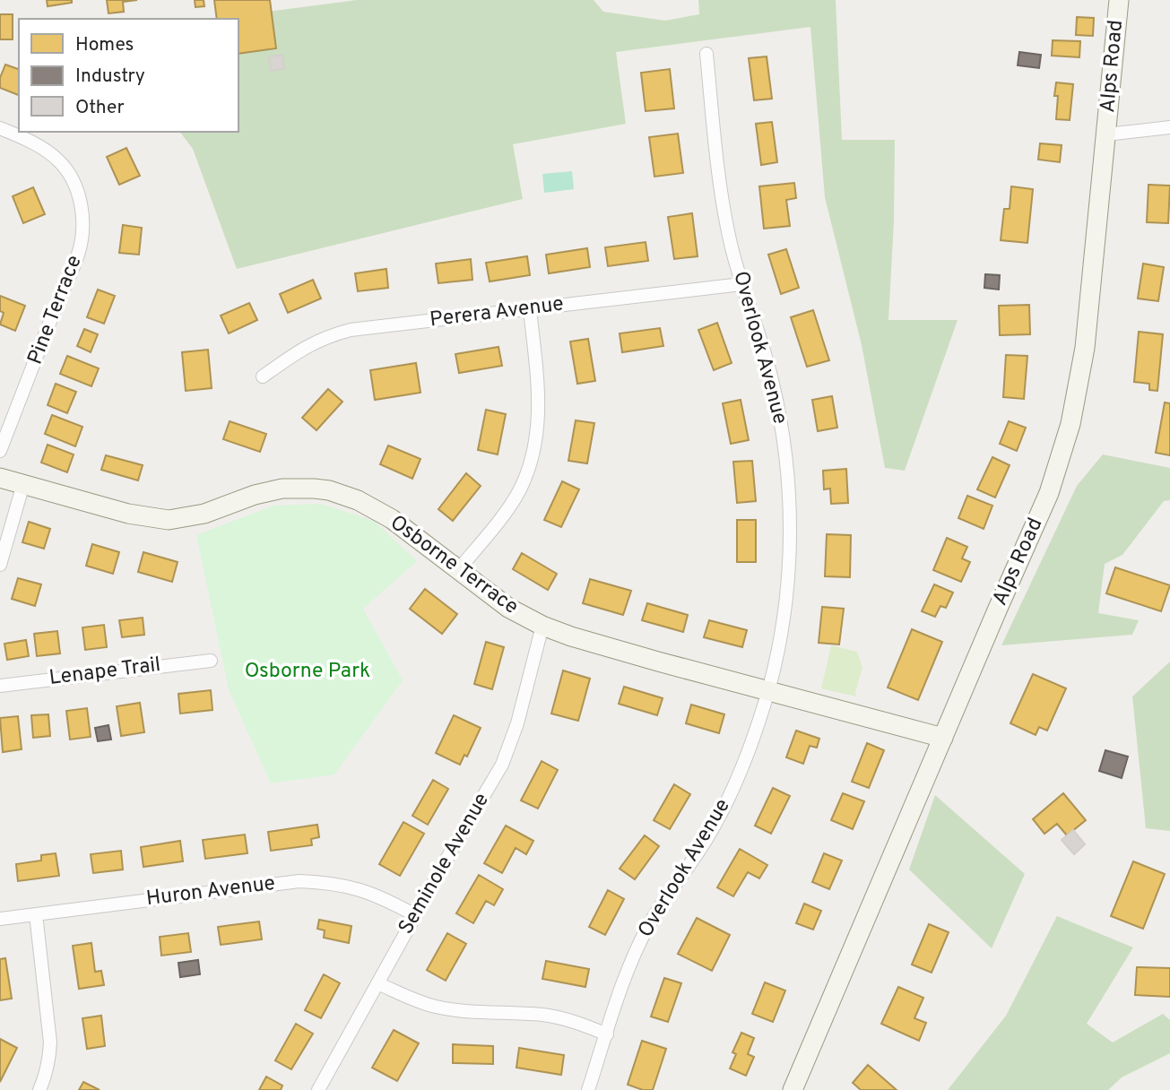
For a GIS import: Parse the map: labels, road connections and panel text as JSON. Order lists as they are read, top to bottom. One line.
{"streets":{"main road":["Alps Road","Osborne Terrace"],"street":["Pine Terrace","Perera Avenue","Overlook Avenue","Lenape Trail","Seminole Avenue","Huron Avenue"]},"crossings":[["Alps Road","Osborne Terrace"],["Perera Avenue","Overlook Avenue"],["Overlook Avenue","Osborne Terrace"],["Osborne Terrace","Seminole Avenue"],["Seminole Avenue","Huron Avenue"]],"parks":["Osborne Park"],"legend":["Homes","Industry","Other"]}
